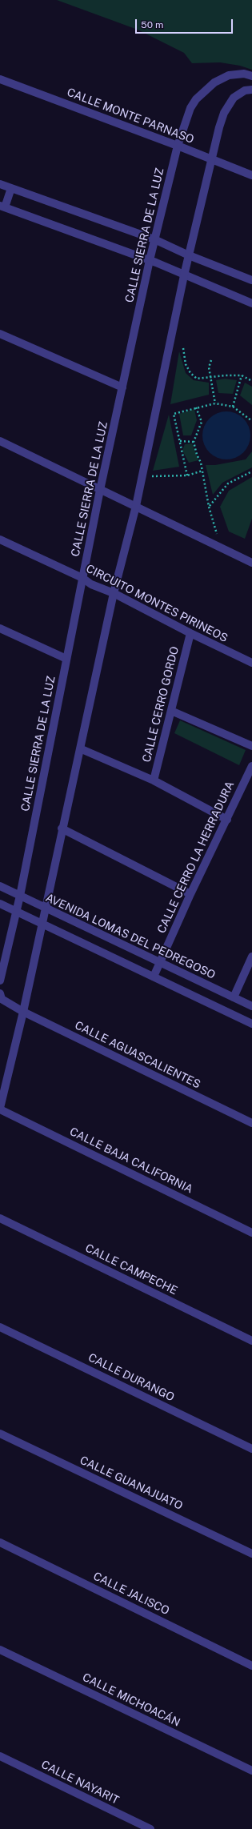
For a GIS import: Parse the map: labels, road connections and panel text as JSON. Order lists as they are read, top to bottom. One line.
{"streets":{"street":["CALLE MONTE PARNASO","CALLE SIERRA DE LA LUZ","CIRCUITO MONTES PIRINEOS","CALLE CERRO GORDO","CALLE CERRO LA HERRADURA","AVENIDA LOMAS DEL PEDREGOSO","CALLE AGUASCALIENTES","CALLE BAJA CALIFORNIA","CALLE CAMPECHE","CALLE DURANGO","CALLE GUANAJUATO","CALLE JALISCO","CALLE MICHOACÁN","CALLE NAYARIT"]},"crossings":[["CALLE MONTE PARNASO","CALLE SIERRA DE LA LUZ"],["CALLE SIERRA DE LA LUZ","CIRCUITO MONTES PIRINEOS"],["CALLE SIERRA DE LA LUZ","AVENIDA LOMAS DEL PEDREGOSO"],["CIRCUITO MONTES PIRINEOS","CALLE CERRO GORDO"],["CALLE CERRO LA HERRADURA","AVENIDA LOMAS DEL PEDREGOSO"]],"scale_bar":"50 m"}
